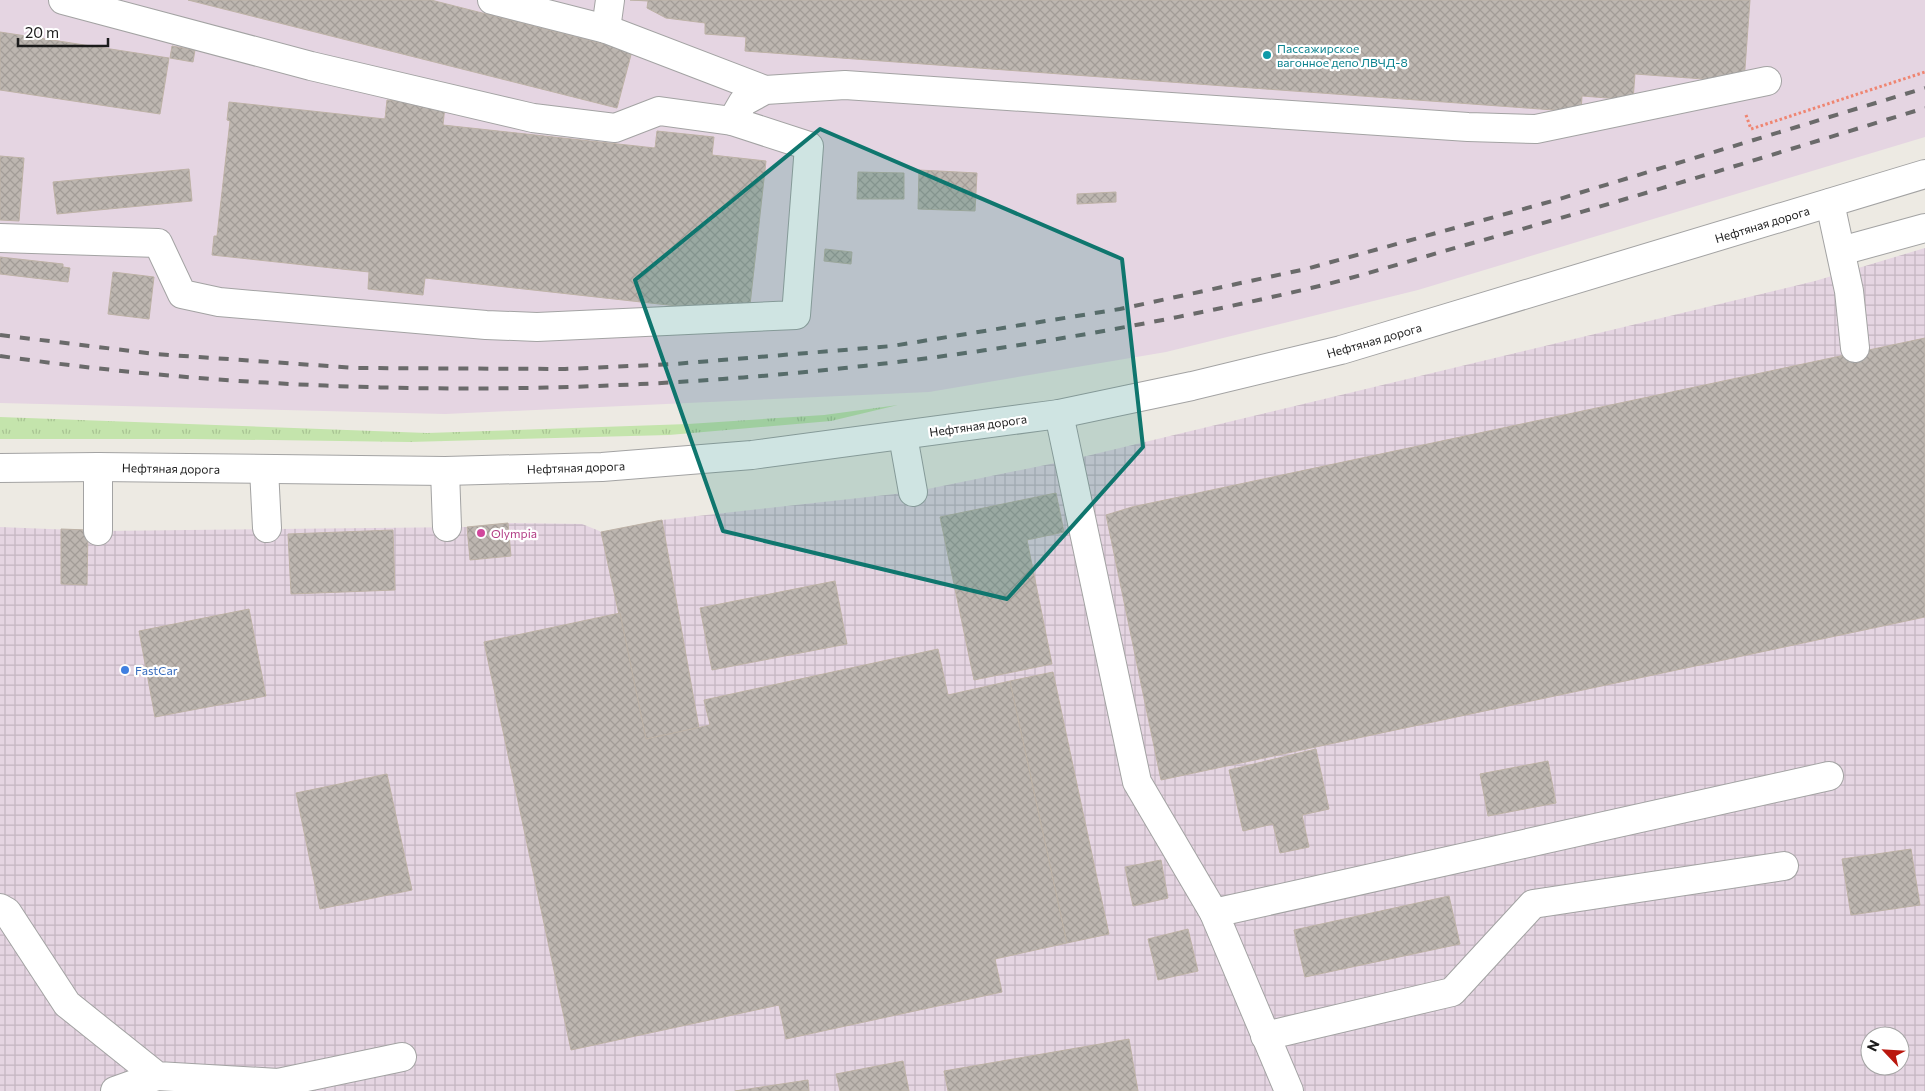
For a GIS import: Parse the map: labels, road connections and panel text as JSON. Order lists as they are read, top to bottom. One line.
{"streets":{"street":["Нефтяная дорога"]},"places":["Пассажирское вагонное депо ЛВЧД-8","Olympia","FastCar"],"scale_bar":"20 m","north":"top left"}
